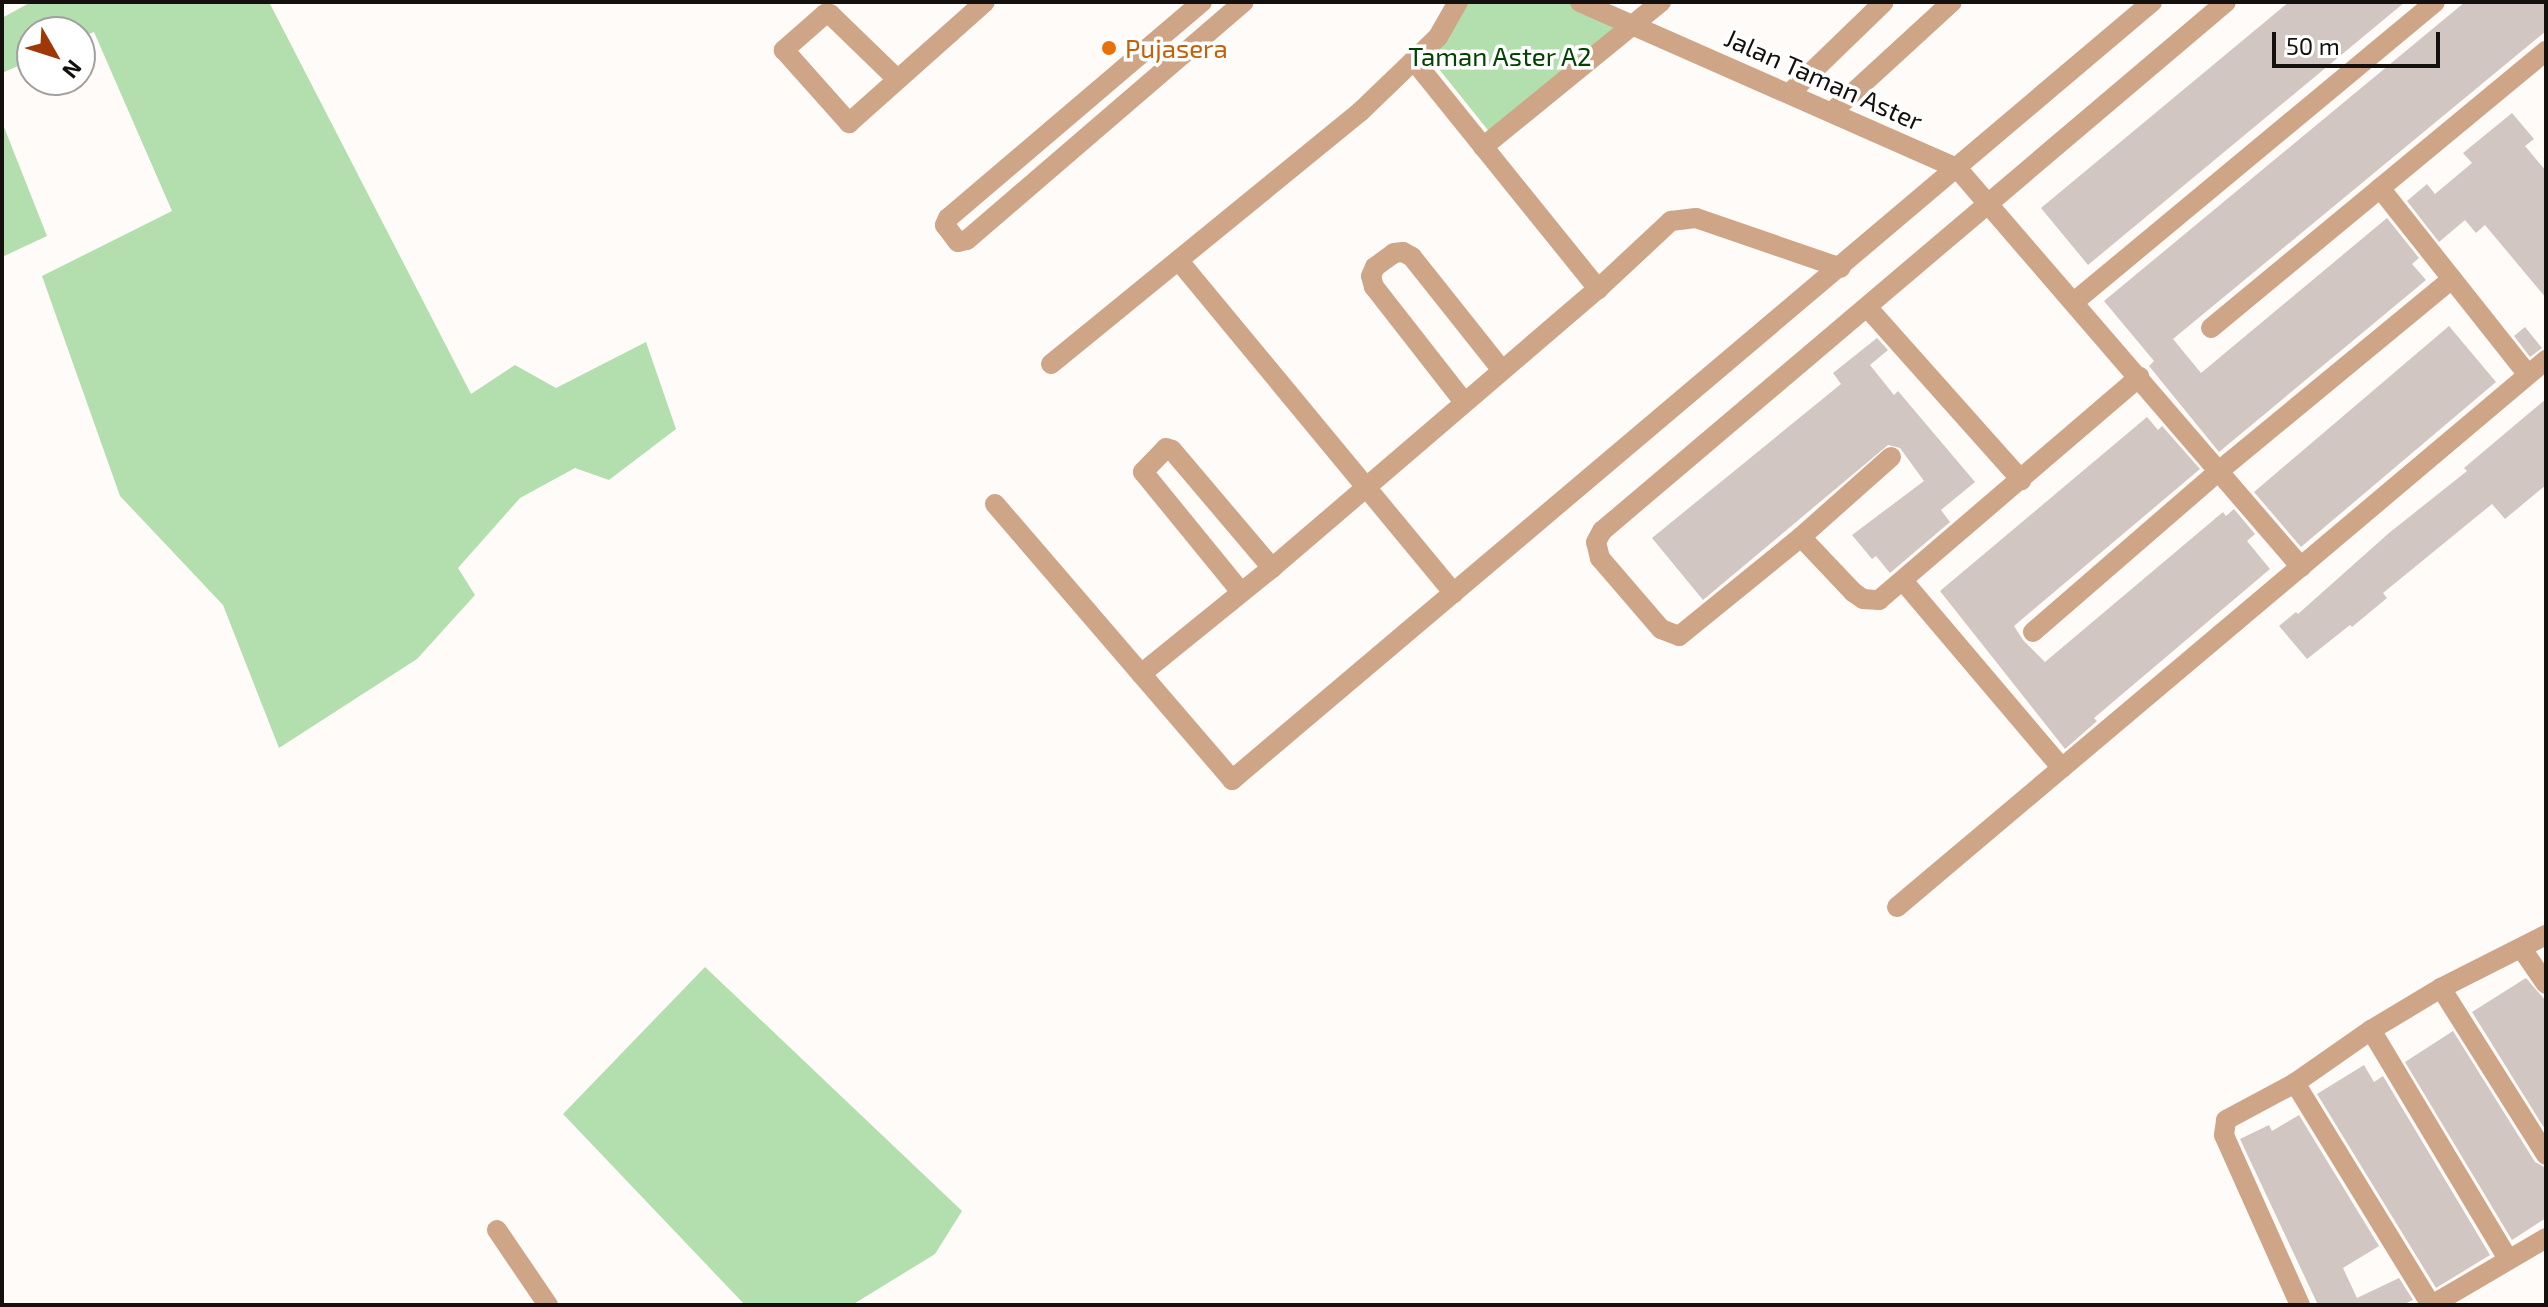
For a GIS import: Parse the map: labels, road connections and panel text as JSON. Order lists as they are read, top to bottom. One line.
{"streets":{"street":["Jalan Taman Aster"]},"parks":["Taman Aster A2"],"places":["Pujasera"],"scale_bar":"50 m","north":"bottom right"}
